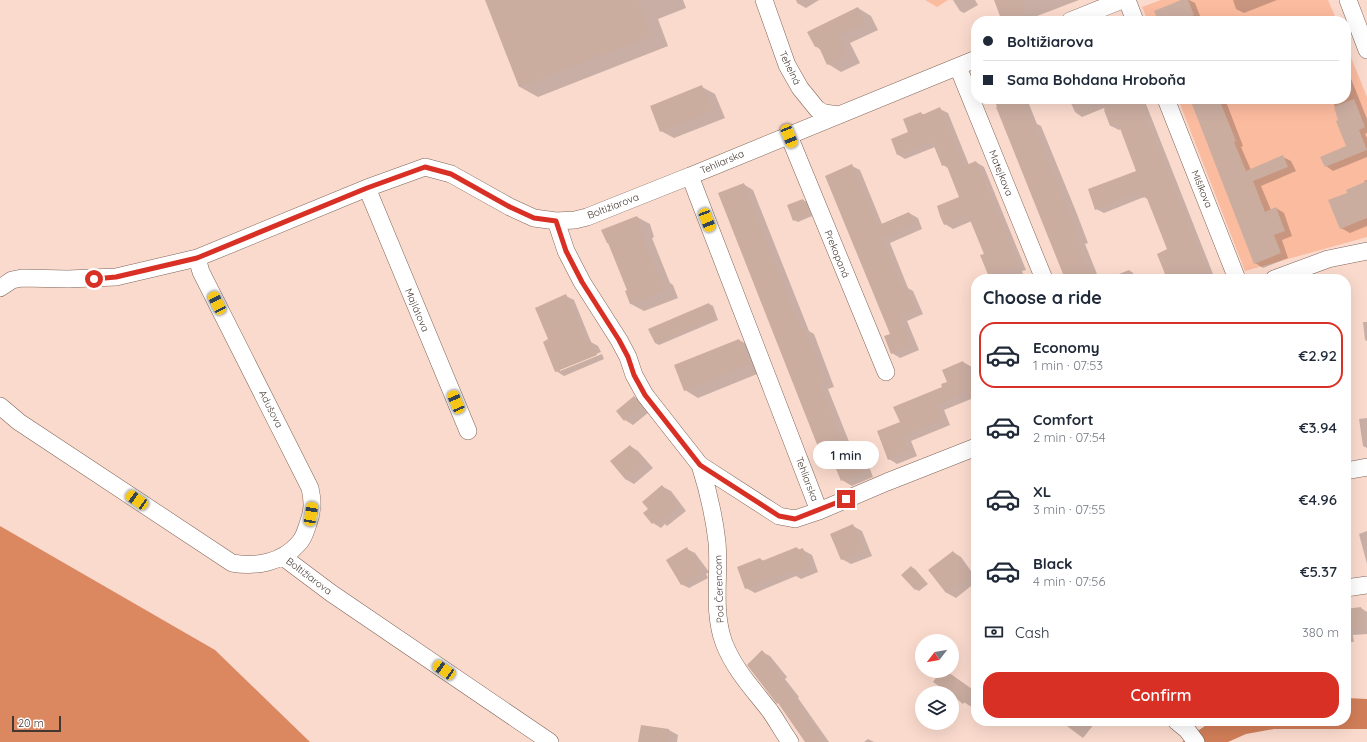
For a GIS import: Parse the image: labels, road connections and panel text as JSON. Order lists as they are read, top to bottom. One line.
{"streets":{"street":["Tehelná","Tehliarska","Matejkova","Mišíkova","Boltižiarova","Prekopaná","Majlátova","Adušova","Pod Čerencom"]},"crossings":[["Tehelná","Tehliarska"],["Tehliarska","Matejkova"],["Tehliarska","Boltižiarova"],["Tehliarska","Prekopaná"],["Tehliarska","Pod Čerencom"],["Boltižiarova","Majlátova"],["Boltižiarova","Adušova"],["Boltižiarova","Pod Čerencom"]],"scale_bar":"20 m","north":"bottom left","page":{"banner":["Boltižiarova","Sama Bohdana Hroboňa"],"heading":"Choose a ride","list":[{"name":"Economy","note":"1 min · 07:53","value":"€2.92"},{"name":"Comfort","note":"2 min · 07:54","value":"€3.94"},{"name":"XL","note":"3 min · 07:55","value":"€4.96"},{"name":"Black","note":"4 min · 07:56","value":"€5.37"}],"bubble":"1 min","pay":["Cash","380 m"],"buttons":"Confirm","scale":"20 m"}}
